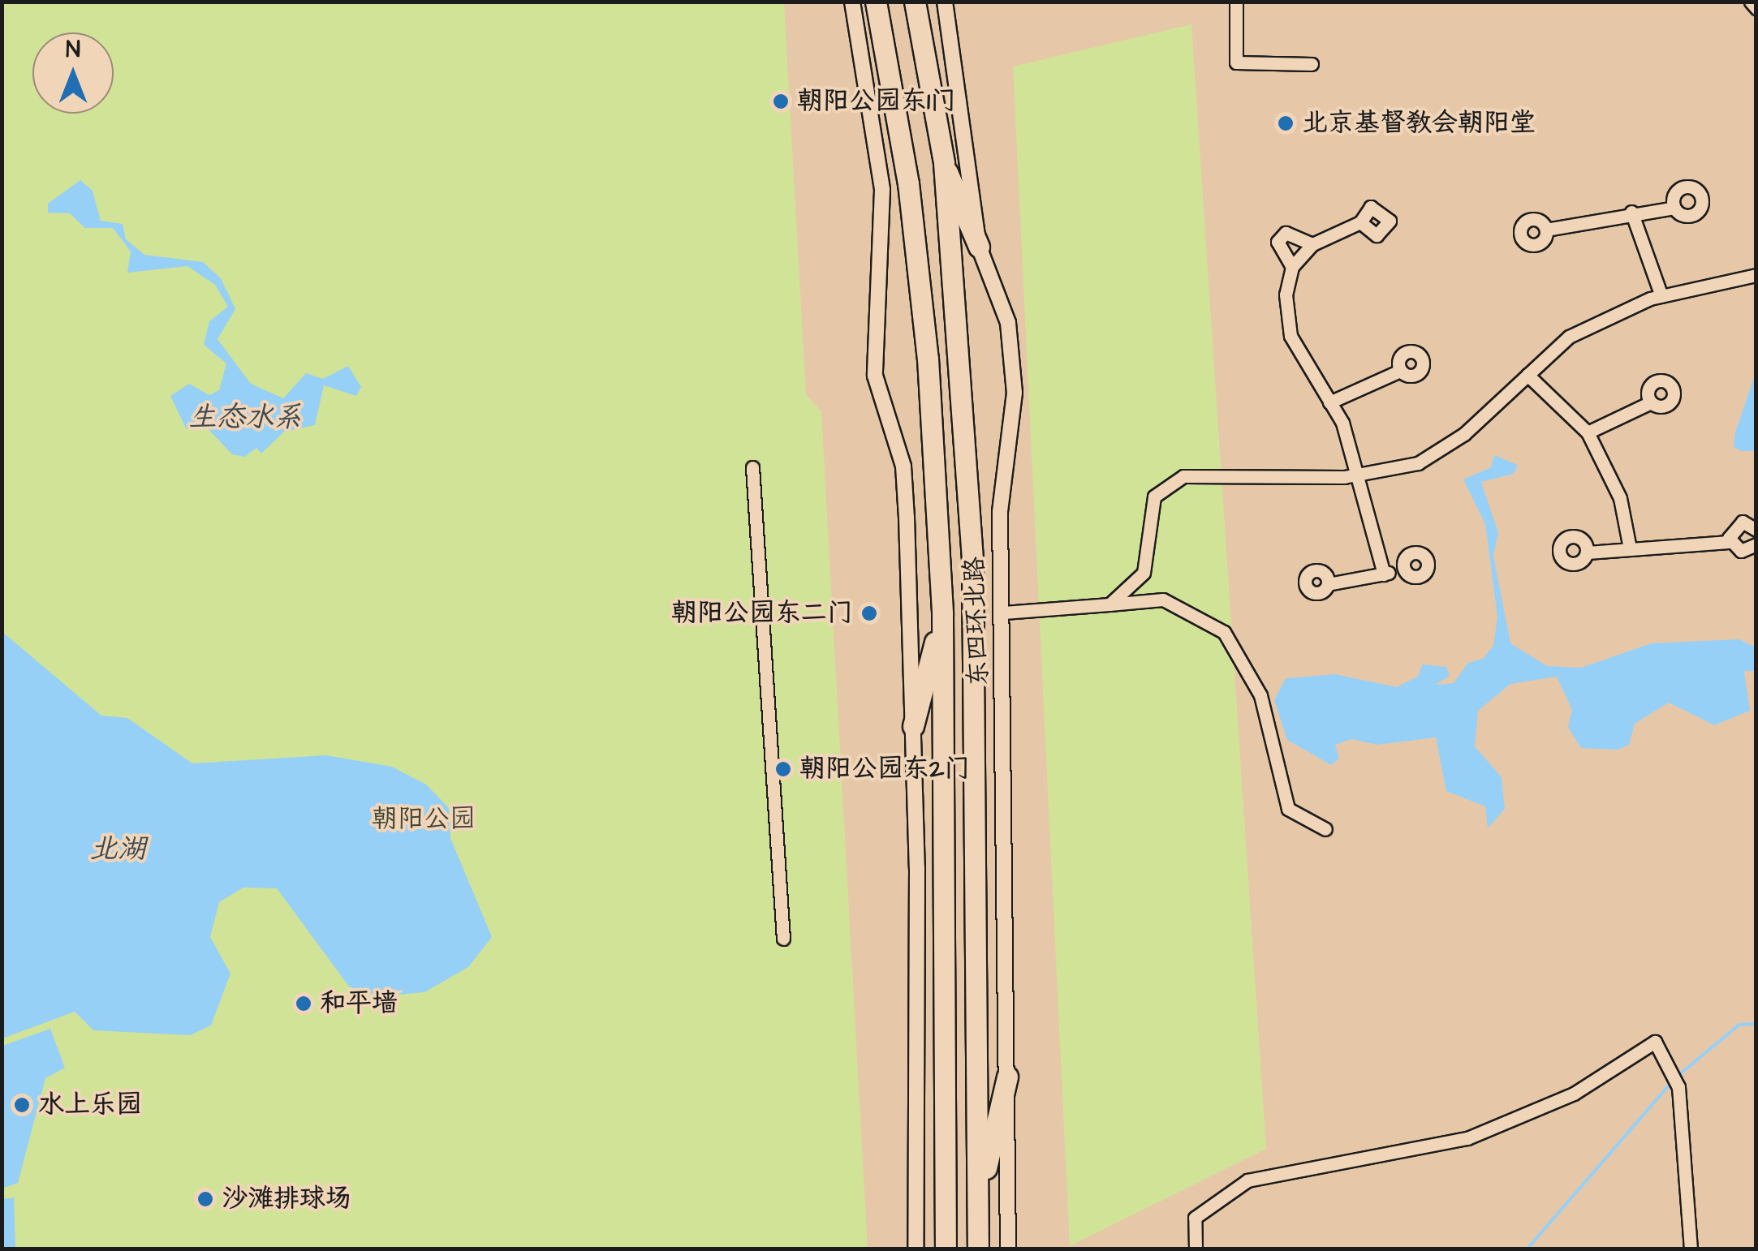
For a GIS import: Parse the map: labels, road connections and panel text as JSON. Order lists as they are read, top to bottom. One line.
{"streets":{"highway":["东四环北路"]},"water":["生态水系","北湖"],"parks":["朝阳公园"],"places":["朝阳公园东1门","北京基督教会朝阳堂","朝阳公园东二门","朝阳公园东2门","和平墙","水上乐园","沙滩排球场"],"north":"top"}
